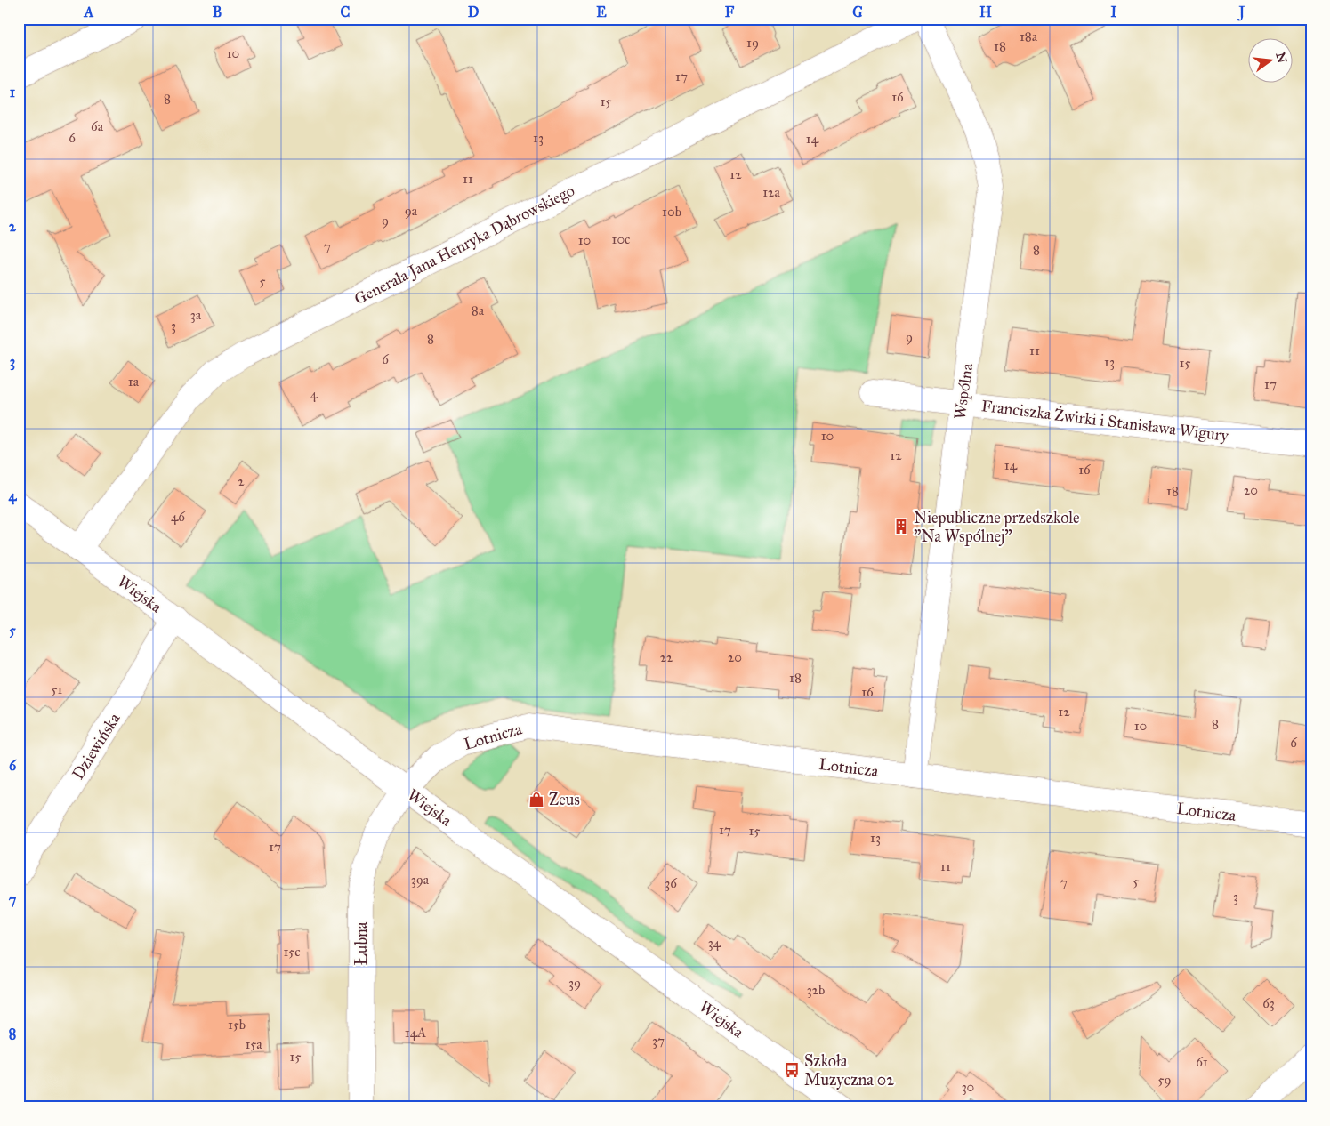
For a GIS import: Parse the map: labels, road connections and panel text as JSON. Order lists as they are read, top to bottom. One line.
{"streets":{"street":["Generała Jana Henryka Dąbrowskiego","Wspólna","Franciszka Żwirki i Stanisława Wigury","Wiejska","Lotnicza","Dziewińska","Łubna"]},"crossings":[["Generała Jana Henryka Dąbrowskiego","Wiejska"],["Wspólna","Franciszka Żwirki i Stanisława Wigury"],["Wspólna","Lotnicza"],["Wiejska","Lotnicza"],["Wiejska","Dziewińska"],["Wiejska","Łubna"],["Lotnicza","Łubna"]],"places":{"building":["Niepubliczne przedszkole \"Na Wspólnej\""],"shop":["Zeus"],"bus stop":["Szkoła Muzyczna 02"]},"house_numbers":["18a","19","18","10","17","16","8","15","6a","6","13","14","12","11","12a","9a","10b","9","10c","10","7","8","5","8a","3a","3","9","8","11","6","13","15","1a","17","4","10","12","14","16","2","20","18","46","22","20","18","51","16","12","8","10","6","17","15","13","17","11","39a","5","7","36","3","34","15c","39","32b","63","15b","14A","37","15a","15","61","59","30"],"north":"right","grid":{"columns":["A","B","C","D","E","F","G","H","I","J"],"rows":["1","2","3","4","5","6","7","8"]}}
